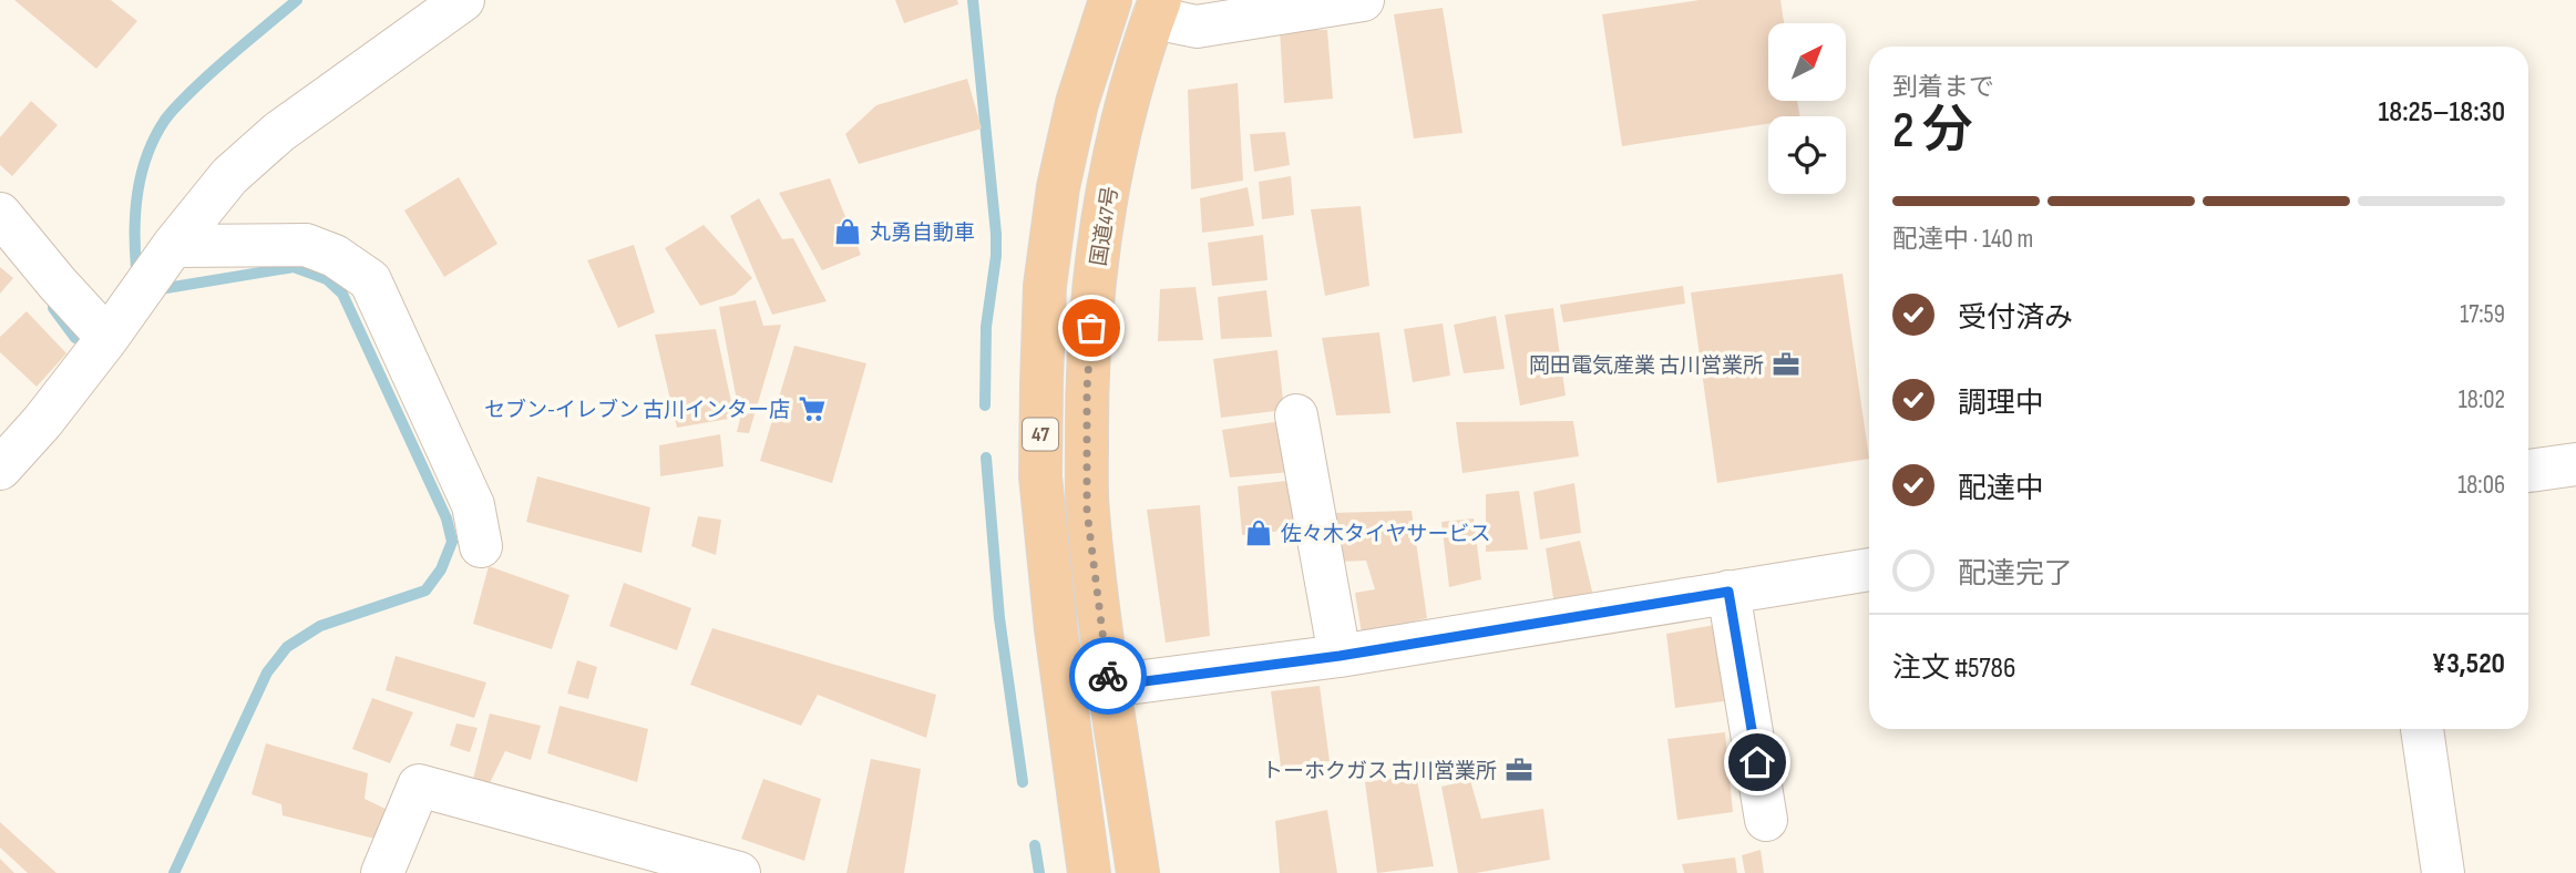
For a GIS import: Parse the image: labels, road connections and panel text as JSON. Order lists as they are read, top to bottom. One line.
{"streets":{"highway":["国道47号","47"]},"places":{"shop":["丸勇自動車","佐々木タイヤサービス"],"office":["岡田電気産業 古川営業所","トーホクガス 古川営業所"],"supermarket":["セブン-イレブン 古川インター店"]},"north":"top right","page":{"heading":["2 分","到着まで","18:25–18:30"],"panel":["注文 #5786","¥3,520"],"bar":"配達中 · 140 m","list":[["受付済み","17:59"],["調理中","18:02"],["配達中","18:06"],"配達完了"]}}
